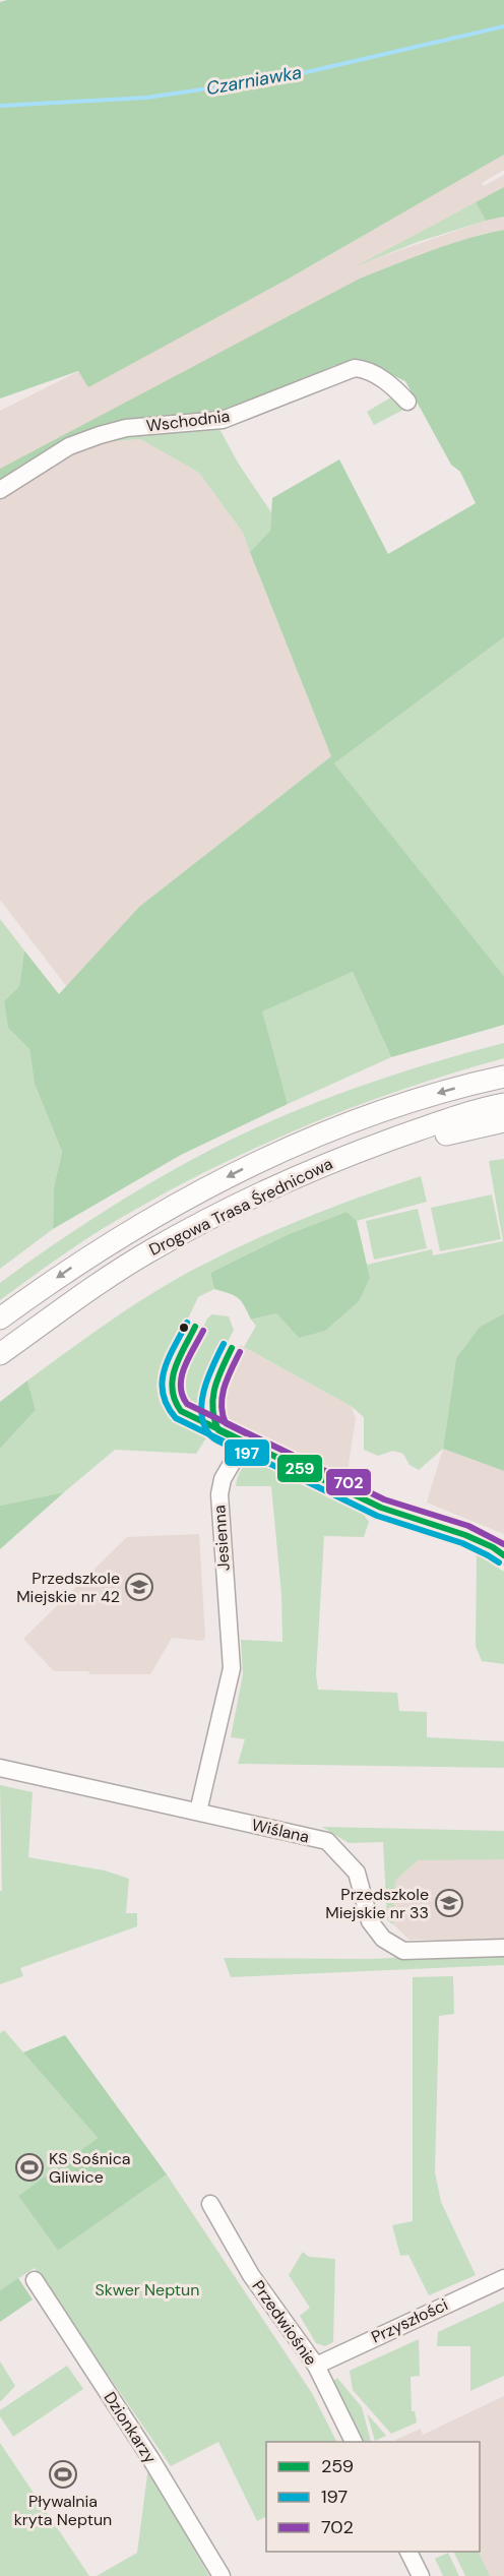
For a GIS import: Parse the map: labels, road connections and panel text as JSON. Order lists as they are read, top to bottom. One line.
{"streets":{"main road":["Drogowa Trasa Średnicowa"],"street":["Wschodnia","Jesienna","Wiślana","Przyszłości","Przedwiośnie","Dzionkarzy"]},"crossings":[["Jesienna","Wiślana"],["Przyszłości","Przedwiośnie"]],"water":["Czarniawka"],"parks":["Skwer Neptun"],"places":{"school or university":["Przedszkole Miejskie nr 42","Przedszkole Miejskie nr 33"],"sports":["KS Sośnica Gliwice","Pływalnia kryta Neptun"]},"lines":["transit line 197","transit line 259","transit line 702"],"legend":["259","197","702"]}
